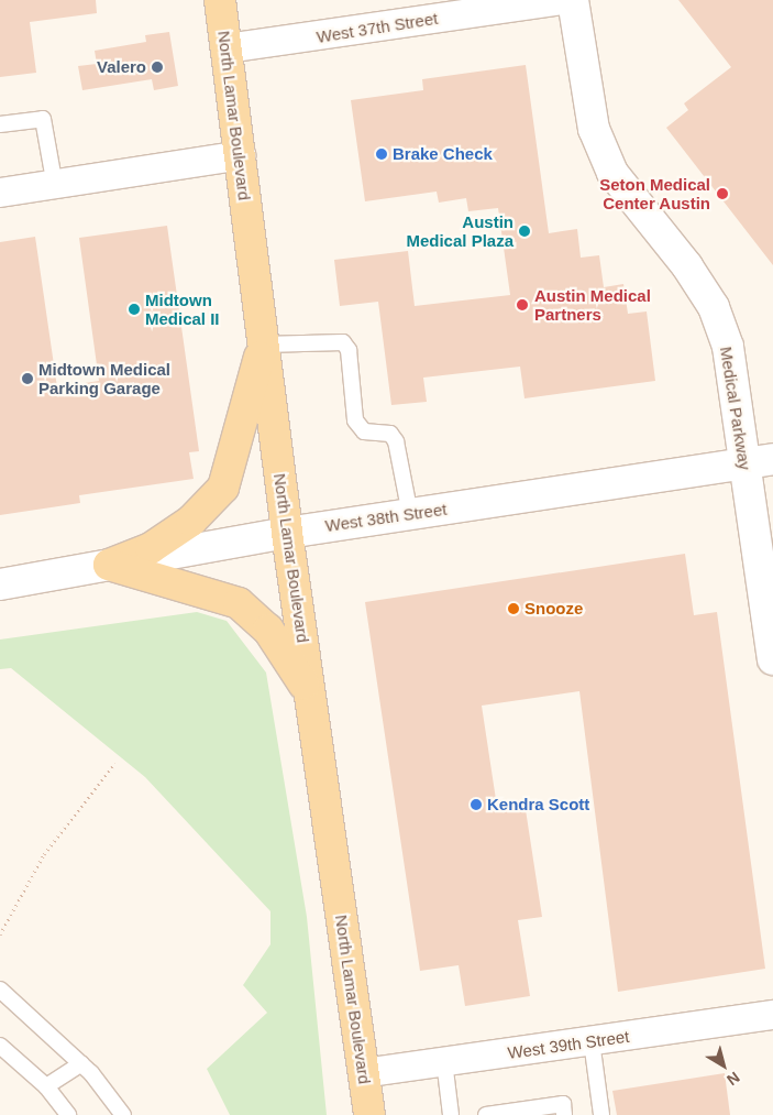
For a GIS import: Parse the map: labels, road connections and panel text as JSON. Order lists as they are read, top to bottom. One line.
{"streets":{"main road":["North Lamar Boulevard","Medical Parkway","West 38th Street"],"street":["West 37th Street","West 39th Street"]},"crossings":[["West 37th Street","North Lamar Boulevard"],["North Lamar Boulevard","West 38th Street"],["North Lamar Boulevard","West 39th Street"],["Medical Parkway","West 38th Street"]],"places":["Valero","Brake Check","Seton Medical Center Austin","Austin Medical Plaza","Austin Medical Partners","Midtown Medical II","Midtown Medical Parking Garage","Snooze","Kendra Scott"],"north":"bottom right"}
